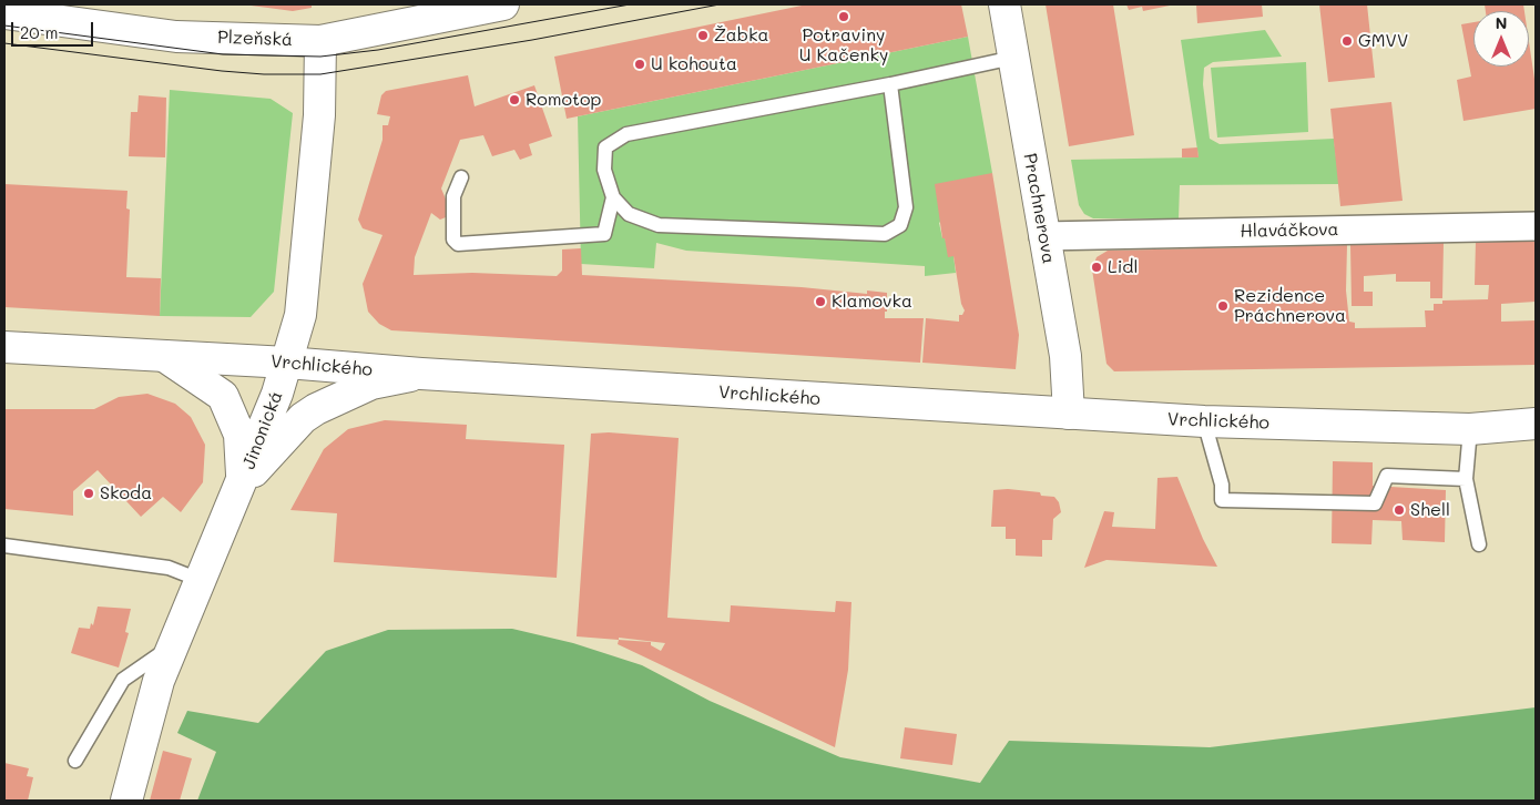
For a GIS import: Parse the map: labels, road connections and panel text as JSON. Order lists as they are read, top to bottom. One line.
{"streets":{"main road":["Plzeňská","Prachnerova","Vrchlického","Jinonická"],"street":["Hlaváčkova"]},"crossings":[["Plzeňská","Jinonická"],["Prachnerova","Hlaváčkova"],["Prachnerova","Vrchlického"],["Vrchlického","Jinonická"]],"places":["Potraviny U Kačenky","Žabka","GMVV","U kohouta","Romotop","Lidl","Klamovka","Rezidence Práchnerova","Skoda","Shell"],"scale_bar":"20 m","north":"top"}
